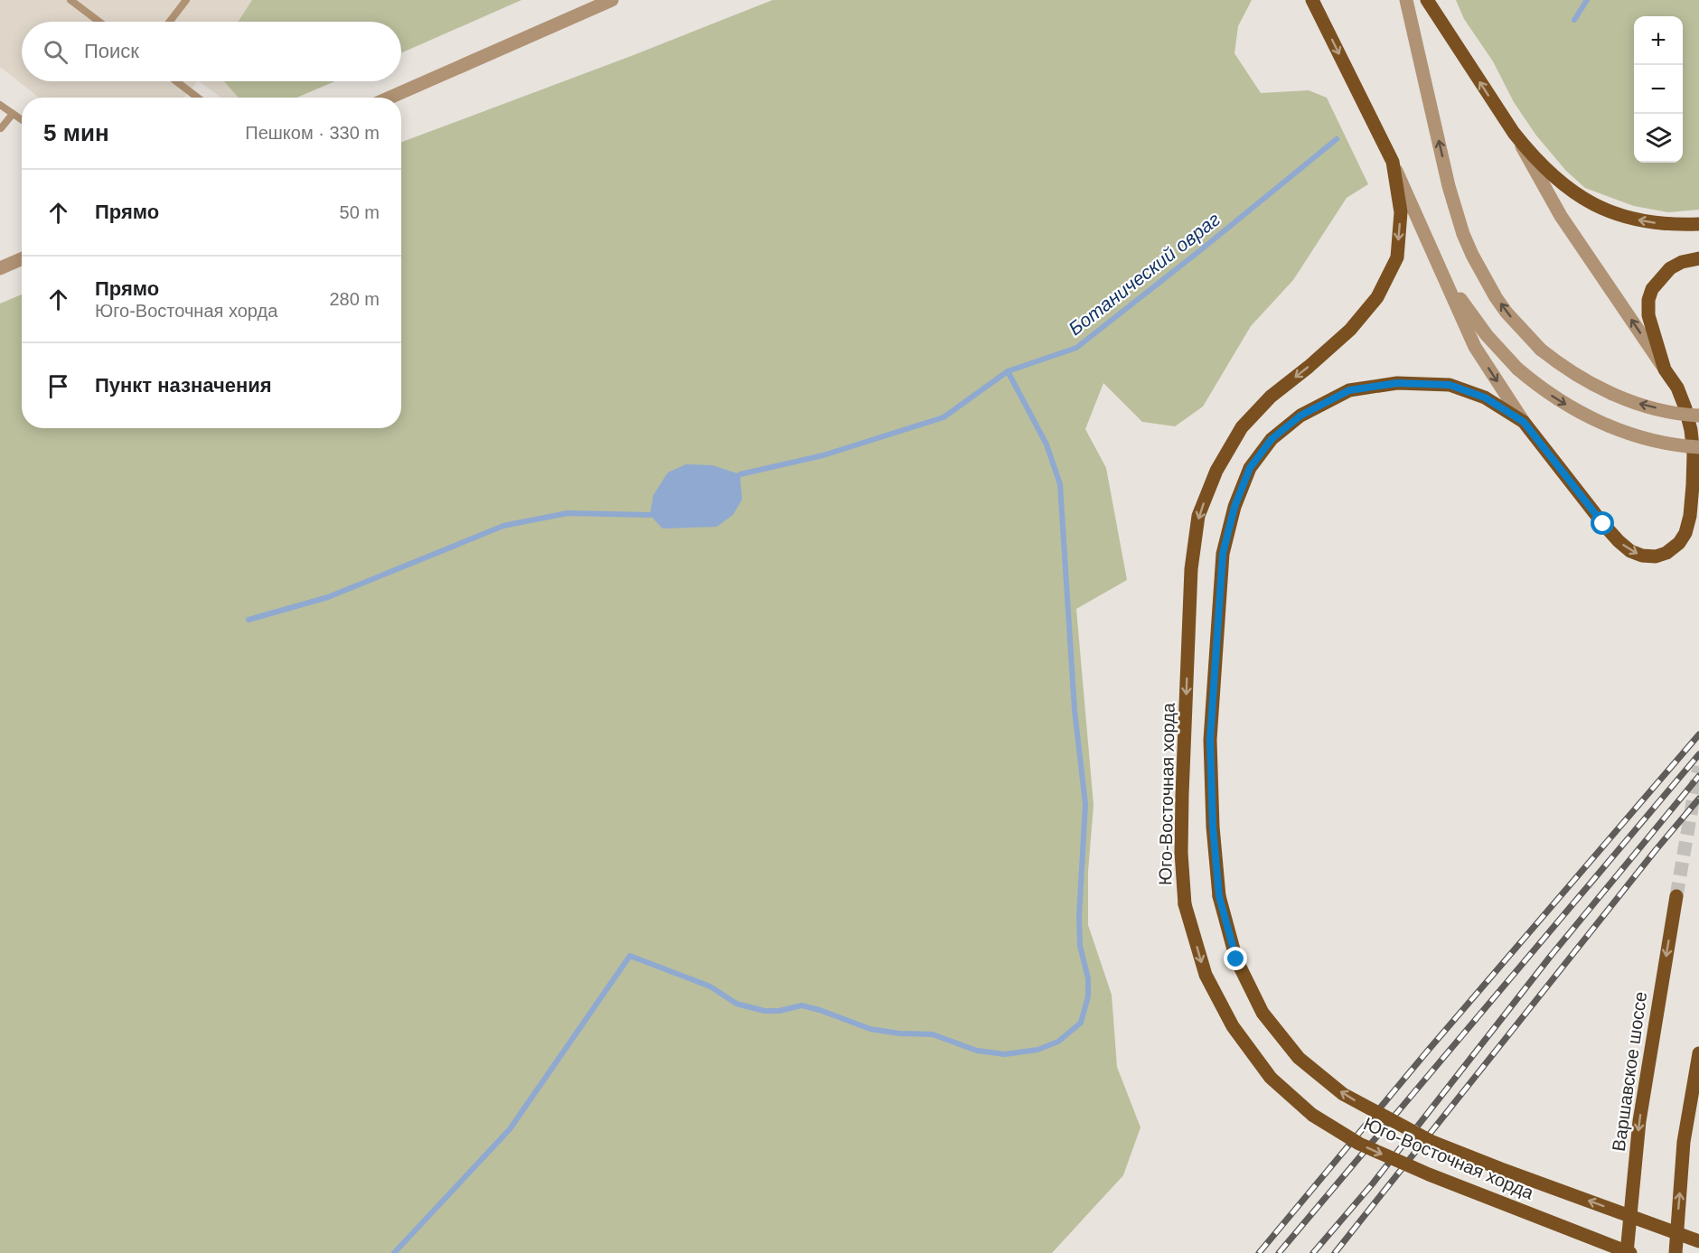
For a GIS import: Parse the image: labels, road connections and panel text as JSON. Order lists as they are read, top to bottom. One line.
{"streets":{"main road":["Юго-Восточная хорда","Варшавское шоссе"]},"crossings":[["Юго-Восточная хорда","Варшавское шоссе"]],"water":["Ботанический овраг"],"page":{"map_buttons":["+","−"],"search":"Поиск","heading":["5 мин","Пешком · 330 m"],"list":[["Прямо","50 m"],["Прямо","Юго-Восточная хорда","280 m"],"Пункт назначения"]}}
